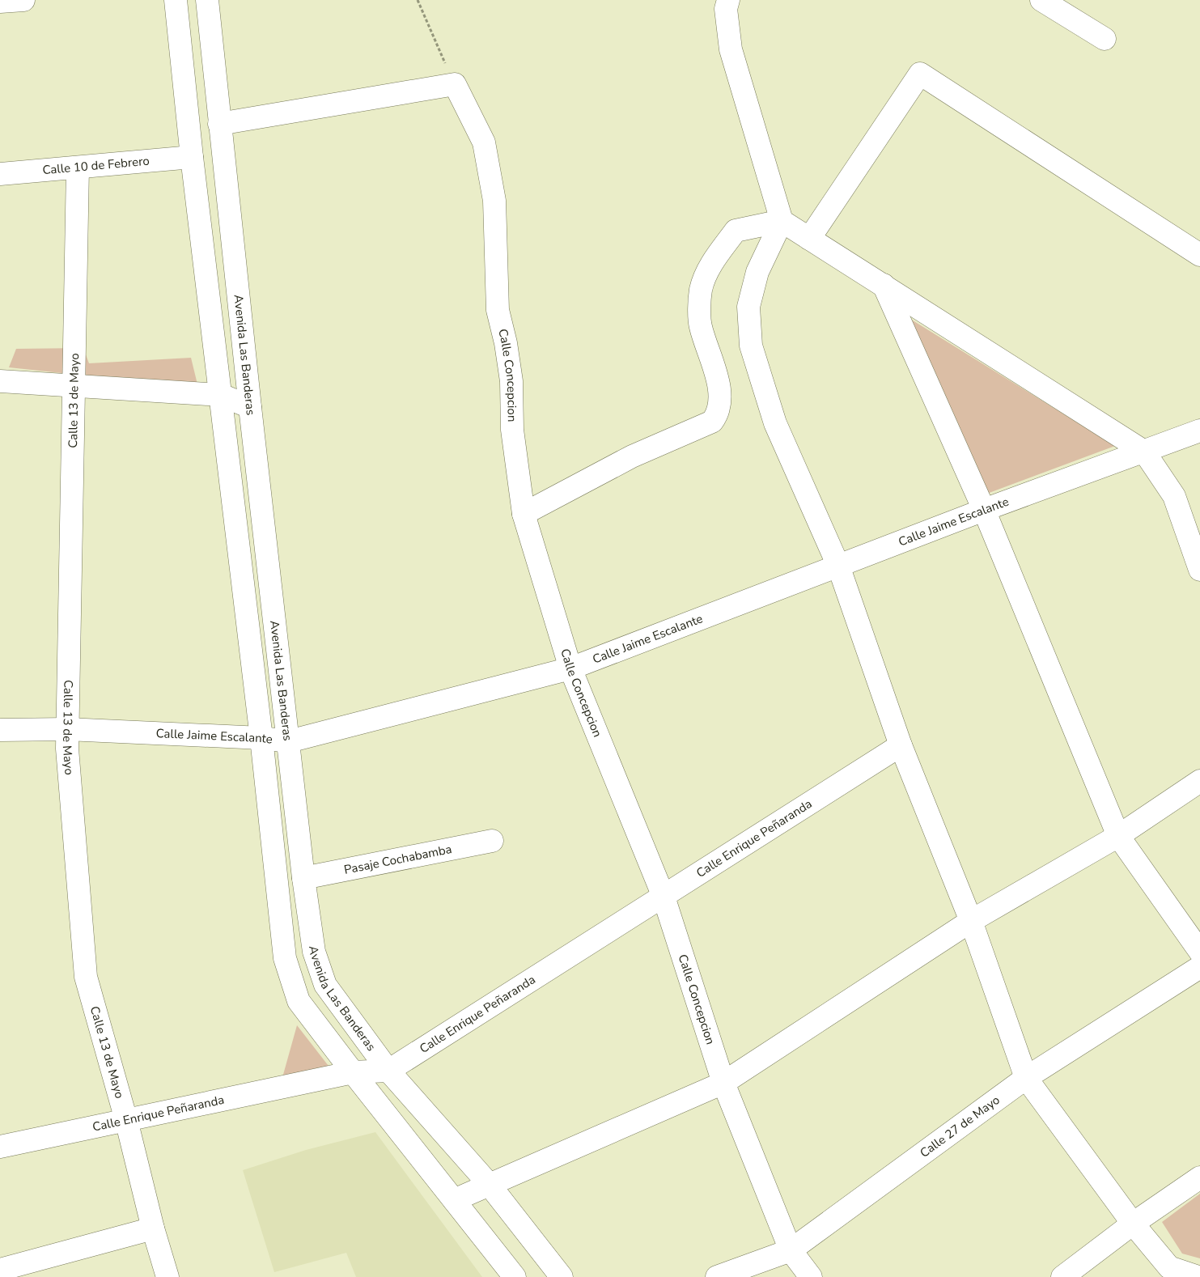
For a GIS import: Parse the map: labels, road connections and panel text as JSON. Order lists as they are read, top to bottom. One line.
{"streets":{"street":["Calle 10 de Febrero","Avenida Las Banderas","Calle Concepcion","Calle 13 de Mayo","Calle Jaime Escalante","Calle Enrique Peñaranda","Pasaje Cochabamba","Calle 27 de Mayo"]},"crossings":[["Calle 10 de Febrero","Calle 13 de Mayo"],["Avenida Las Banderas","Calle Jaime Escalante"],["Avenida Las Banderas","Calle Enrique Peñaranda"],["Avenida Las Banderas","Pasaje Cochabamba"],["Calle Concepcion","Calle Jaime Escalante"],["Calle Concepcion","Calle Enrique Peñaranda"],["Calle Concepcion","Calle 27 de Mayo"],["Calle 13 de Mayo","Calle Jaime Escalante"],["Calle 13 de Mayo","Calle Enrique Peñaranda"]]}
